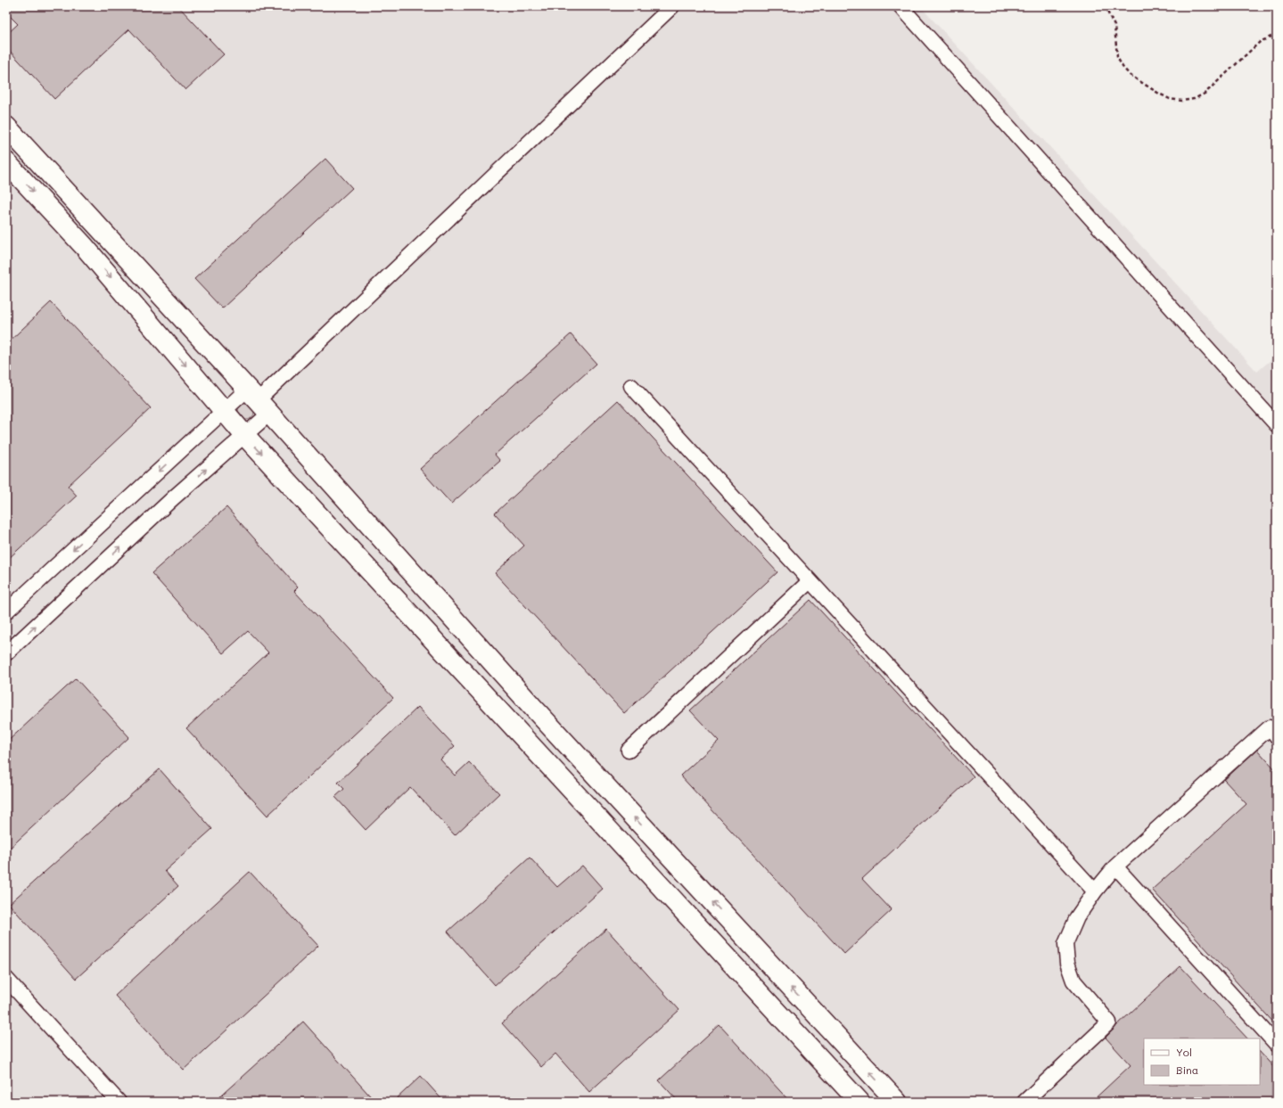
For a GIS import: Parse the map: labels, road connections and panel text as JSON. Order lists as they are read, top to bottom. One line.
{"legend":["Yol","Bina"]}
